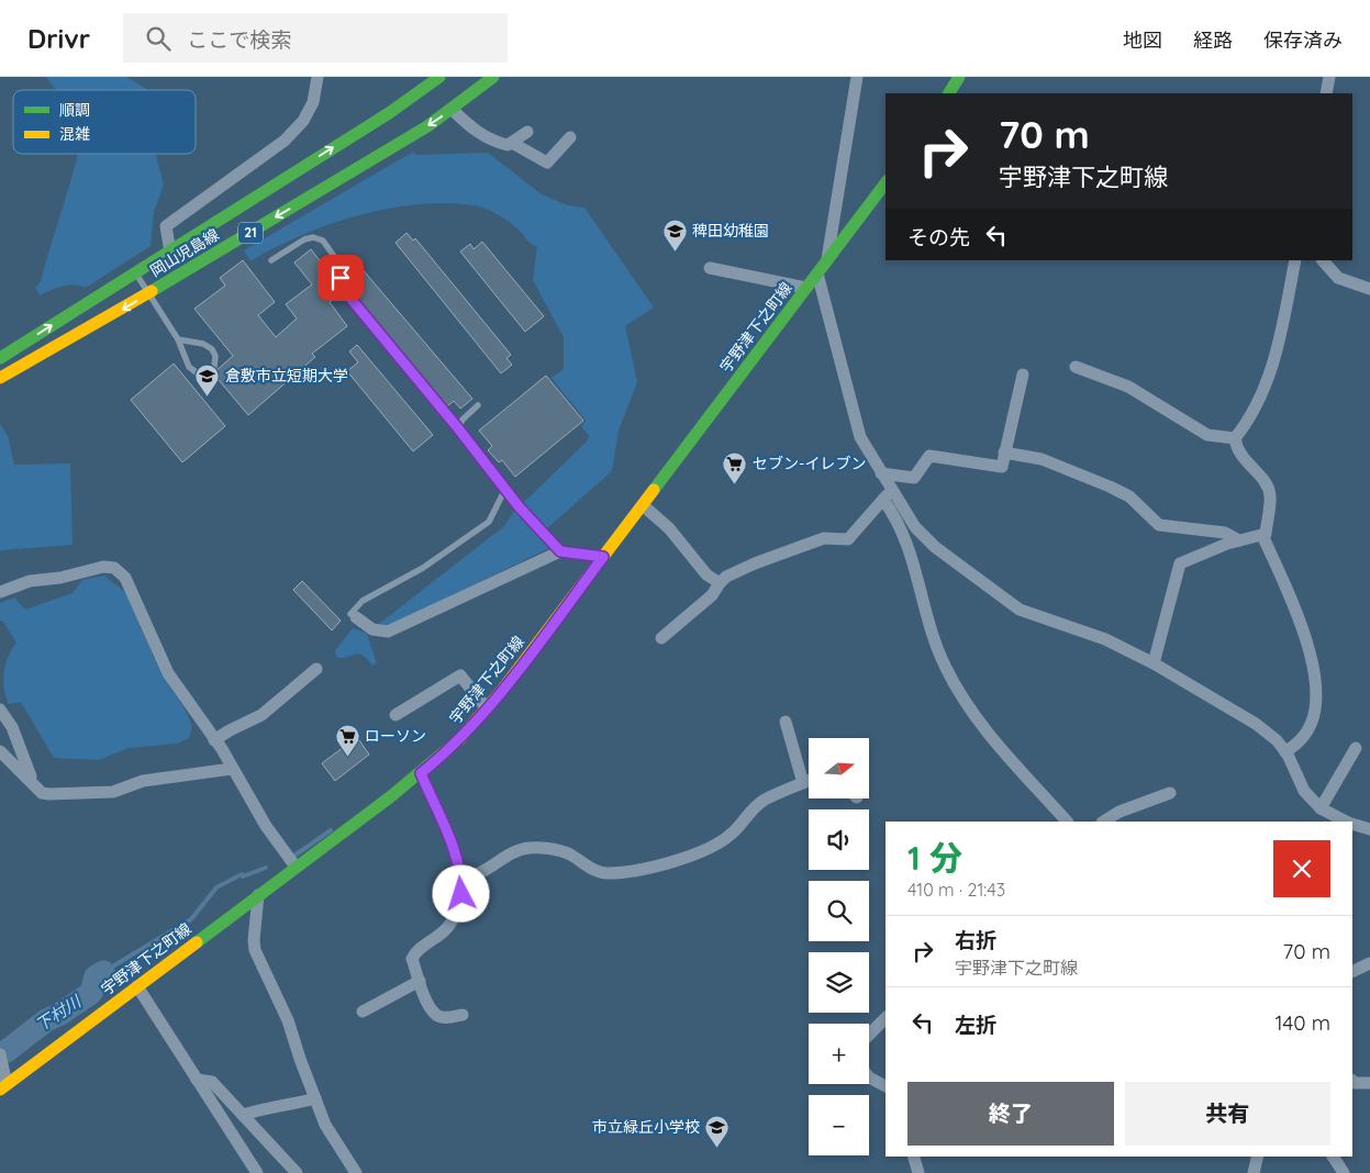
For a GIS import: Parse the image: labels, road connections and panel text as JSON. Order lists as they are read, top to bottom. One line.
{"streets":{"main road":["21","岡山児島線","宇野津下之町線"]},"water":["下村川"],"places":{"school or university":["稗田幼稚園","倉敷市立短期大学","市立緑丘小学校"],"supermarket":["セブン-イレブン","ローソン"]},"legend":["順調","混雑"],"north":"right","page":{"header":"Drivr","search":"ここで検索","nav":["地図","経路","保存済み"],"turn":["70 m","宇野津下之町線"],"then":"その先","map_buttons":["+","−"],"heading":["1 分","410 m · 21:43"],"list":[{"name":"右折","note":"宇野津下之町線","value":"70 m"},{"name":"左折","value":"140 m"}],"buttons":["終了","共有"]}}
